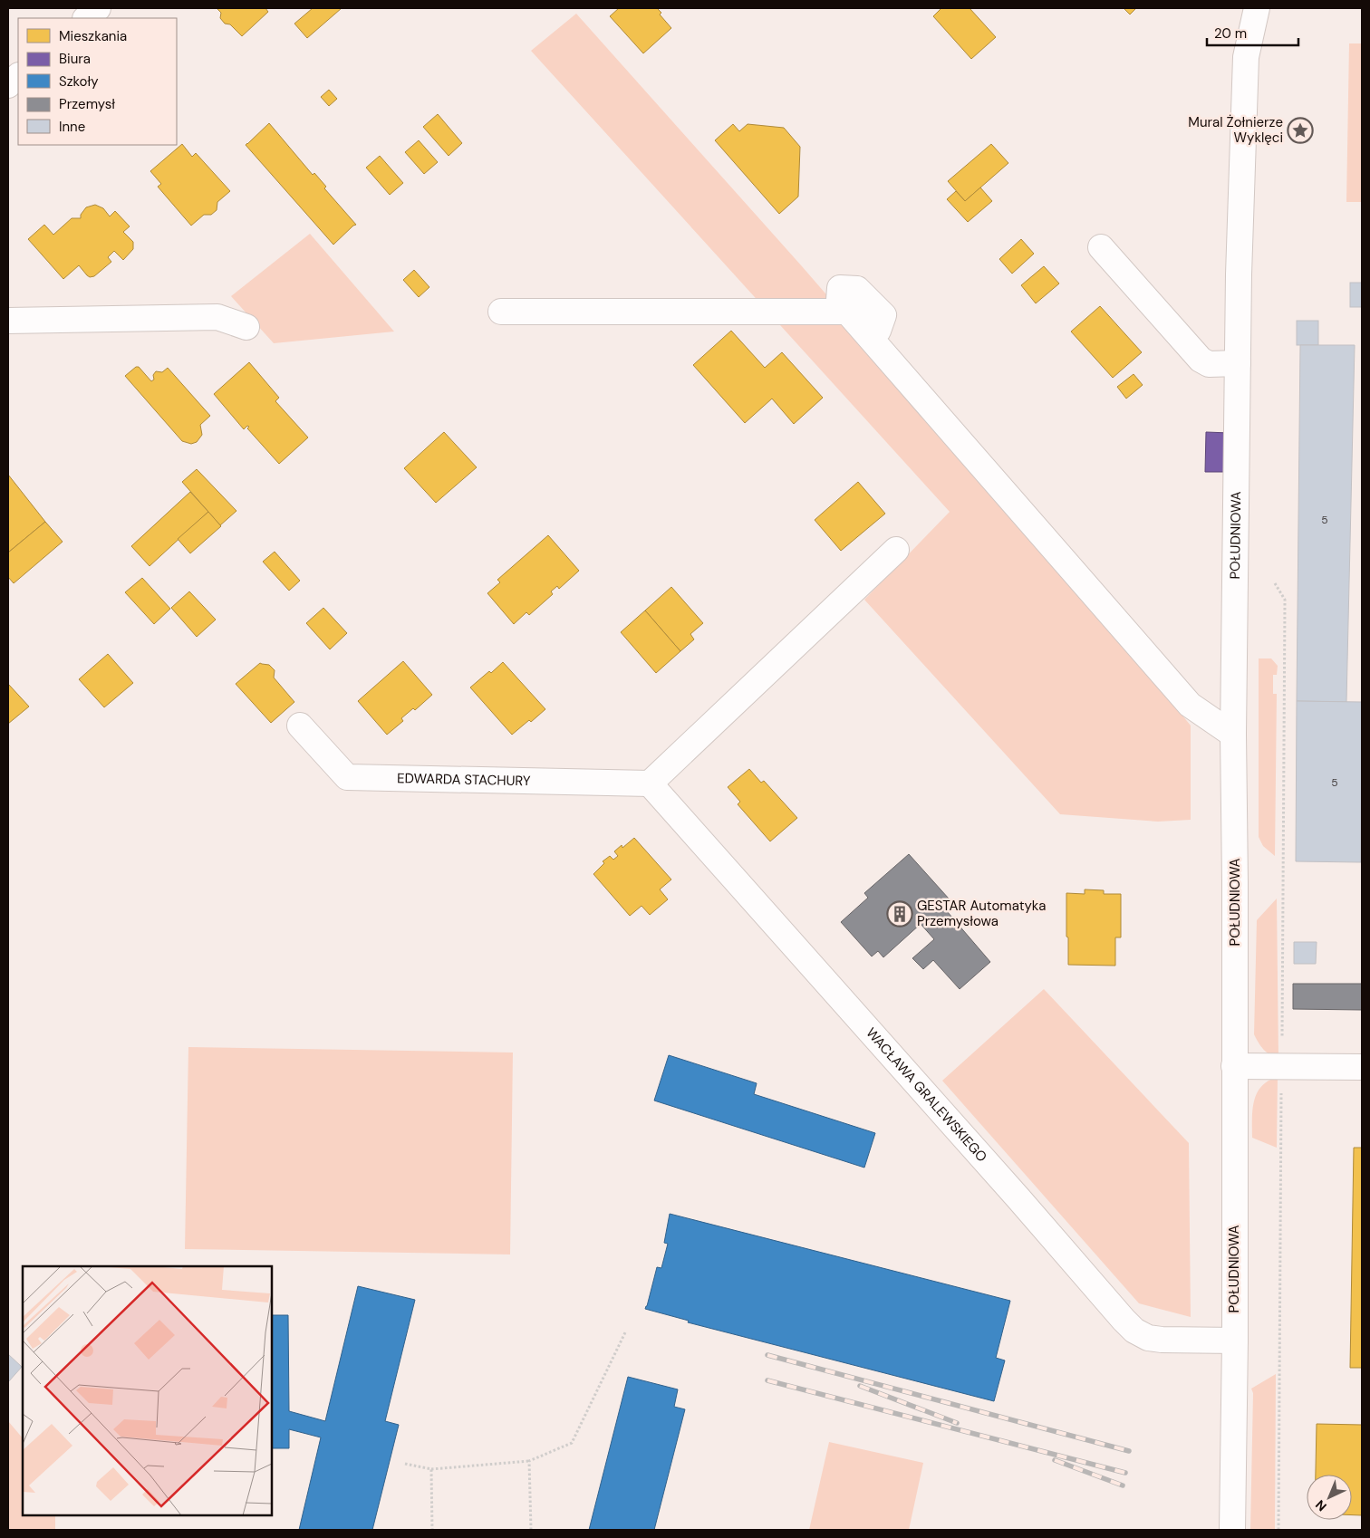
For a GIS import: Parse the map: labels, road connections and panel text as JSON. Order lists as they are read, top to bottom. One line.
{"streets":{"street":["POŁUDNIOWA","EDWARDA STACHURY","WACŁAWA GRALEWSKIEGO"]},"crossings":[["POŁUDNIOWA","WACŁAWA GRALEWSKIEGO"],["EDWARDA STACHURY","WACŁAWA GRALEWSKIEGO"]],"places":{"place":["Mural Żołnierze Wyklęci"],"building":["GESTAR Automatyka Przemysłowa"]},"house_numbers":["5","5"],"legend":["Mieszkania","Biura","Szkoły","Przemysł","Inne"],"scale_bar":"20 m","north":"bottom left"}
